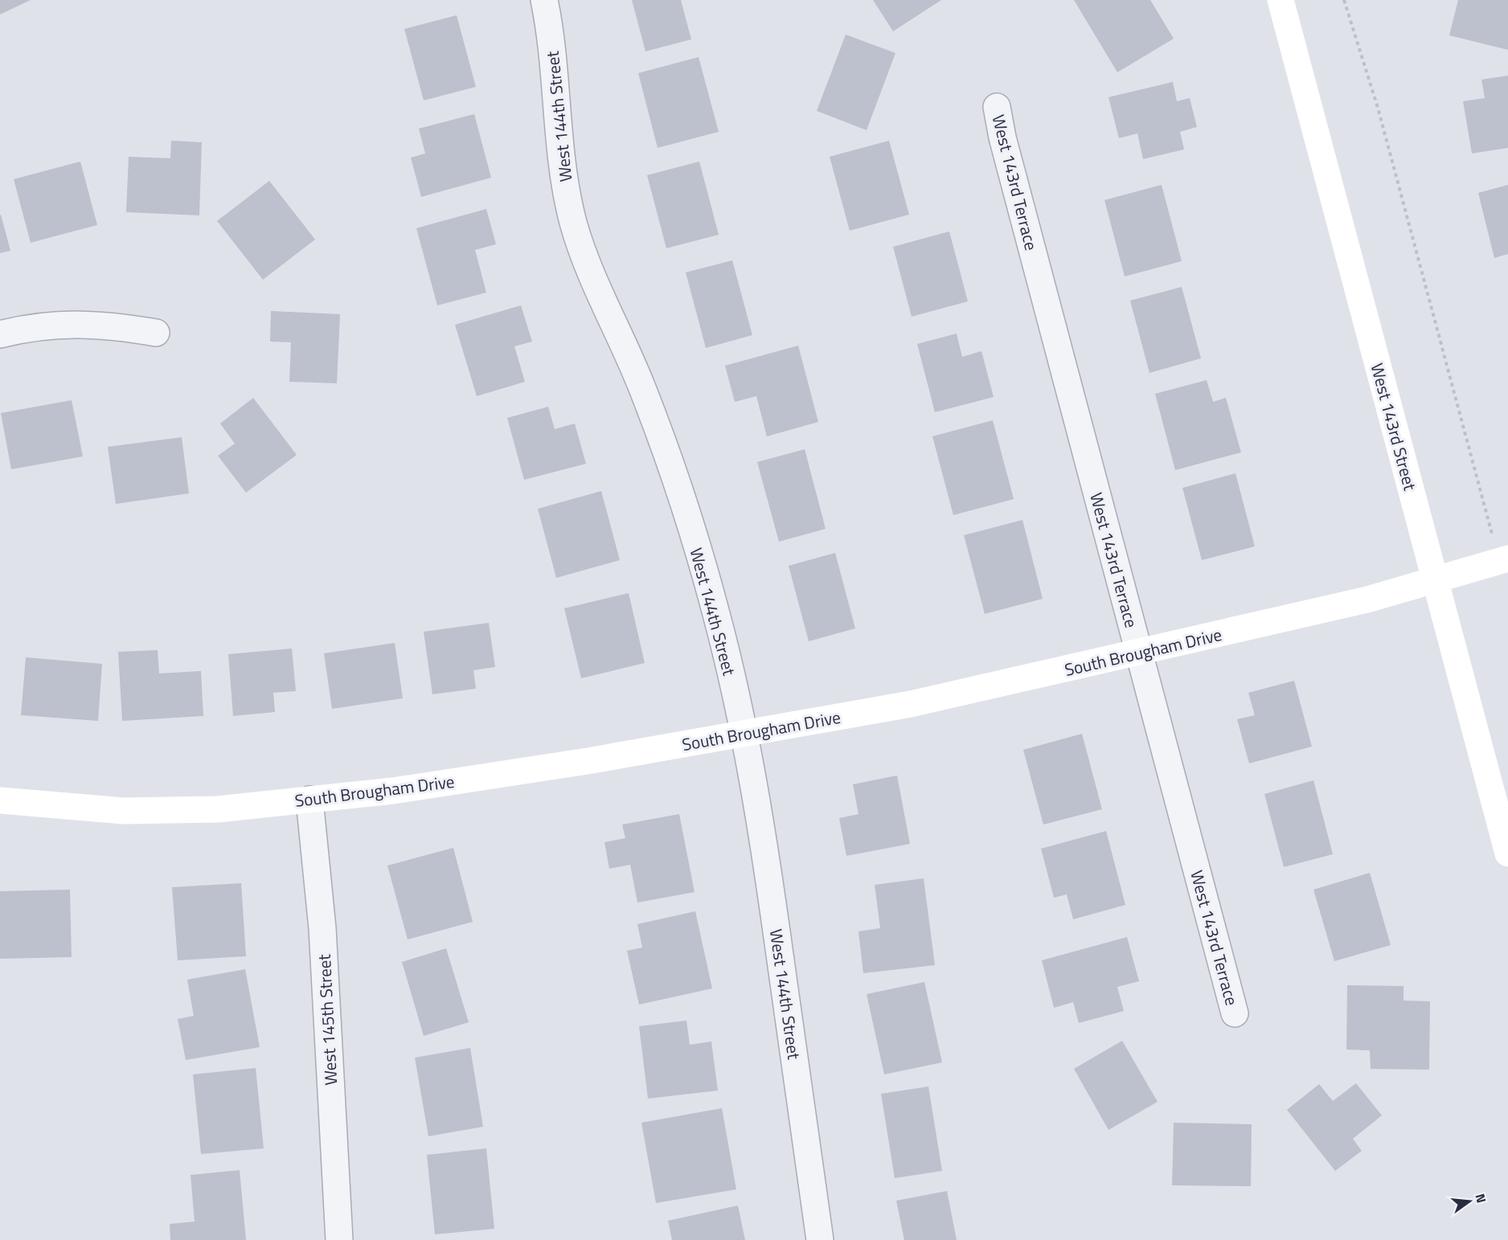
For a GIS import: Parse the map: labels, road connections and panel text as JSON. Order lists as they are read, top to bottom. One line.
{"streets":{"street":["West 144th Street","West 143rd Terrace","West 143rd Street","South Brougham Drive","West 145th Street"]},"crossings":[["West 144th Street","South Brougham Drive"],["West 143rd Terrace","South Brougham Drive"],["West 143rd Street","South Brougham Drive"],["South Brougham Drive","West 145th Street"]],"north":"right"}
